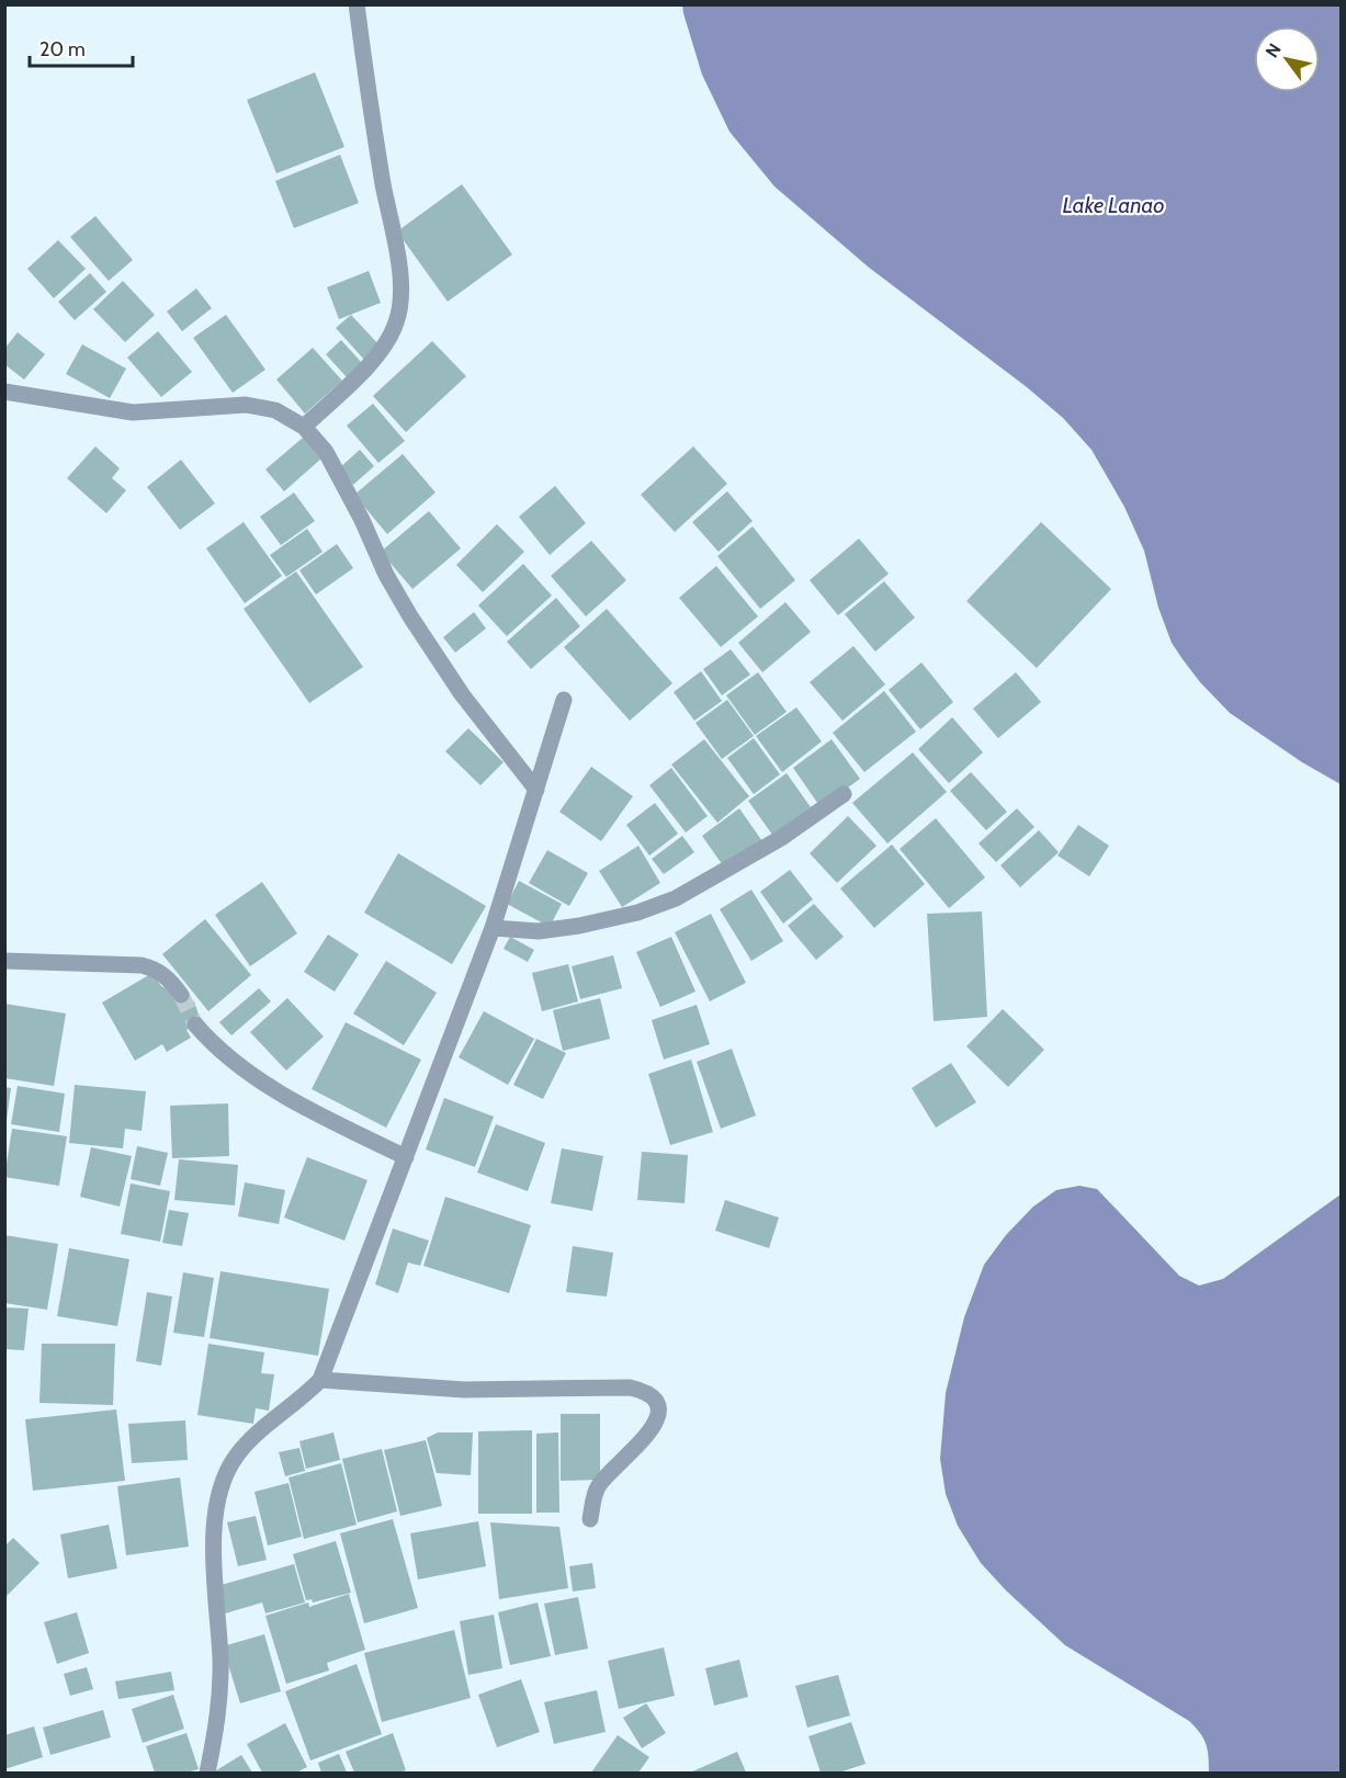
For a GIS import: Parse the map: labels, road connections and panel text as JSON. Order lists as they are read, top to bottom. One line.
{"water":["Lake Lanao"],"scale_bar":"20 m","north":"top left"}
